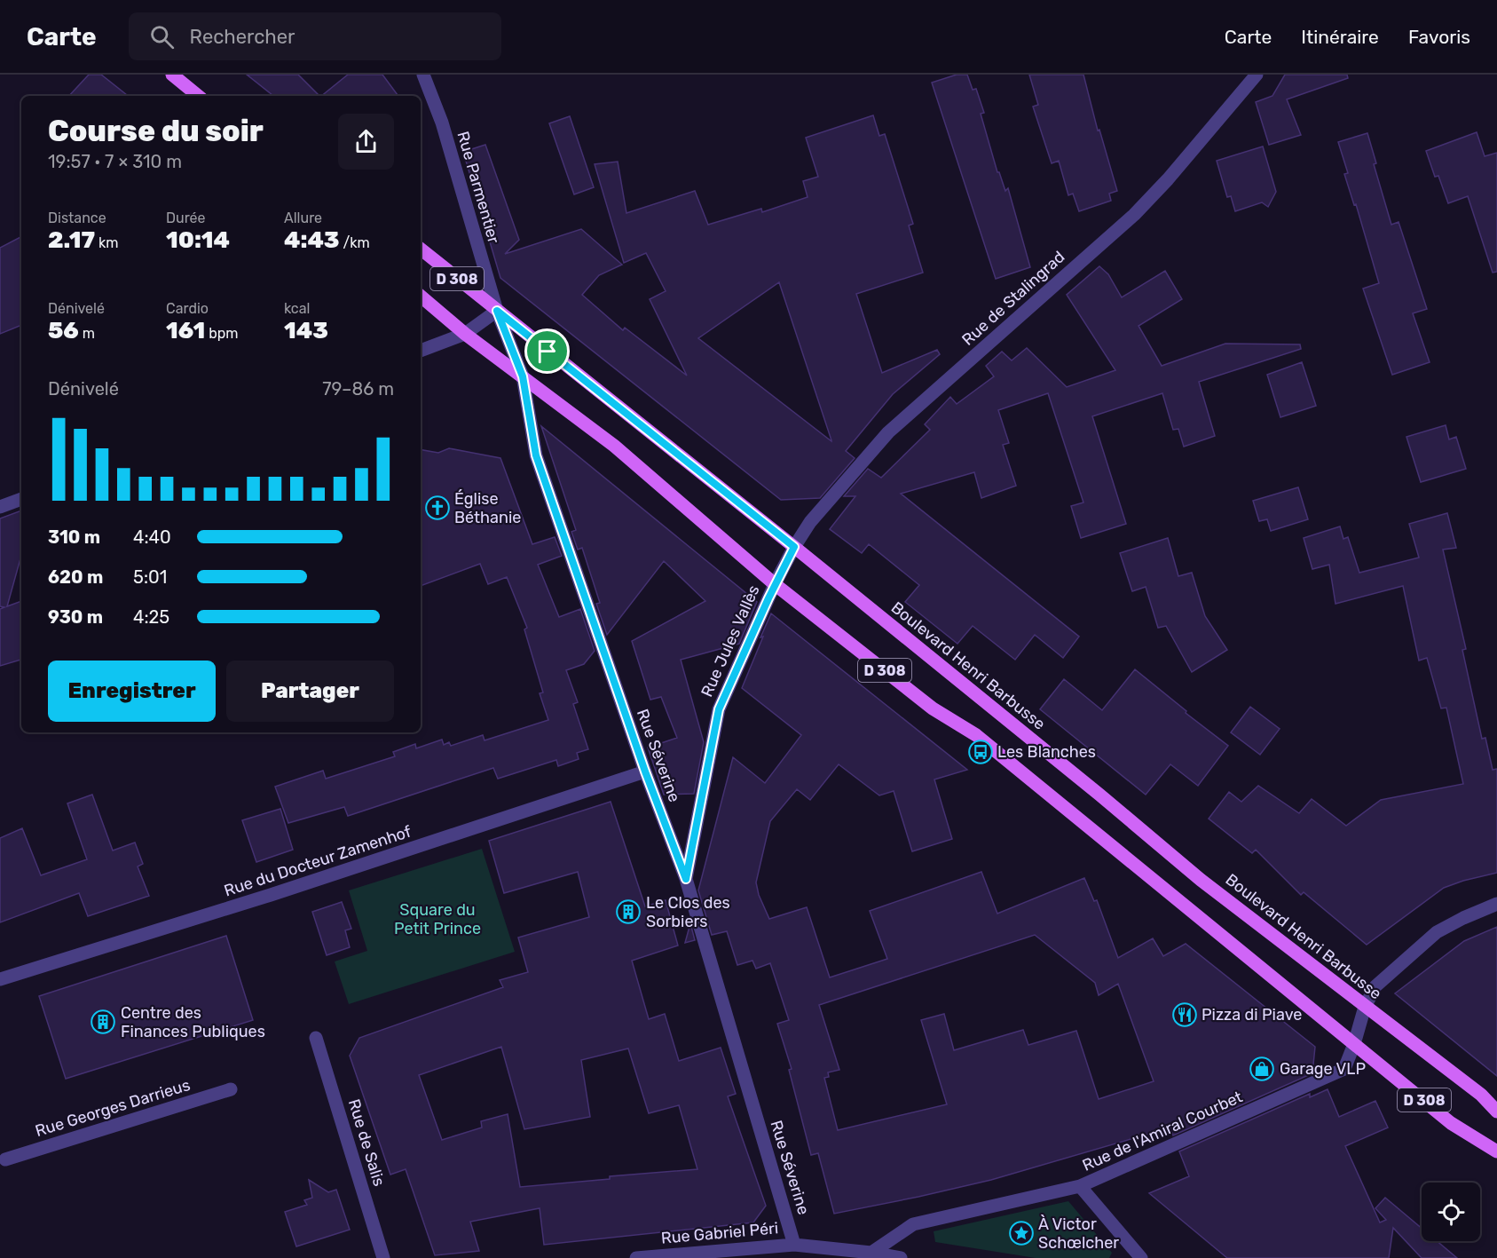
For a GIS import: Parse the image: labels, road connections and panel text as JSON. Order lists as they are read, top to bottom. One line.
{"streets":{"main road":["D 308","Boulevard Henri Barbusse"],"street":["Rue Parmentier","Rue de Stalingrad","Rue Jules Vallès","Rue Séverine","Rue du Docteur Zamenhof","Rue Georges Darrieus","Rue de l'Amiral Courbet","Rue de Salis","Rue Gabriel Péri"]},"crossings":[["Rue Parmentier","Boulevard Henri Barbusse"],["Rue Parmentier","Rue Séverine"],["D 308","Rue Jules Vallès"],["D 308","Rue Séverine"],["D 308","Rue de l'Amiral Courbet"],["Rue de Stalingrad","Rue Jules Vallès"],["Rue de Stalingrad","Boulevard Henri Barbusse"],["Rue Jules Vallès","Boulevard Henri Barbusse"],["Rue Jules Vallès","Rue Séverine"],["Boulevard Henri Barbusse","Rue Séverine"],["Boulevard Henri Barbusse","Rue de l'Amiral Courbet"],["Rue Séverine","Rue du Docteur Zamenhof"],["Rue Séverine","Rue Gabriel Péri"],["Rue de l'Amiral Courbet","Rue Gabriel Péri"]],"parks":["Square du Petit Prince"],"places":{"church":["Église Béthanie"],"bus stop":["Les Blanches"],"building":["Le Clos des Sorbiers","Centre des Finances Publiques"],"restaurant":["Pizza di Piave"],"shop":["Garage VLP"],"place":["À Victor Schœlcher"]},"page":{"header":"Carte","search":"Rechercher","nav":["Carte","Itinéraire","Favoris"],"heading":["Course du soir","19:57 · 7 × 310 m"],"stats":[["Distance","2.17 km"],["Durée","10:14"],["Allure","4:43 /km"],["Dénivelé","56 m"],["Cardio","161 bpm"],["kcal","143"]],"chart":["Dénivelé","79–86 m"],"list":[{"name":"310 m","note":"4:40"},{"name":"620 m","note":"5:01"},{"name":"930 m","note":"4:25"}],"buttons":["Enregistrer","Partager"]}}
